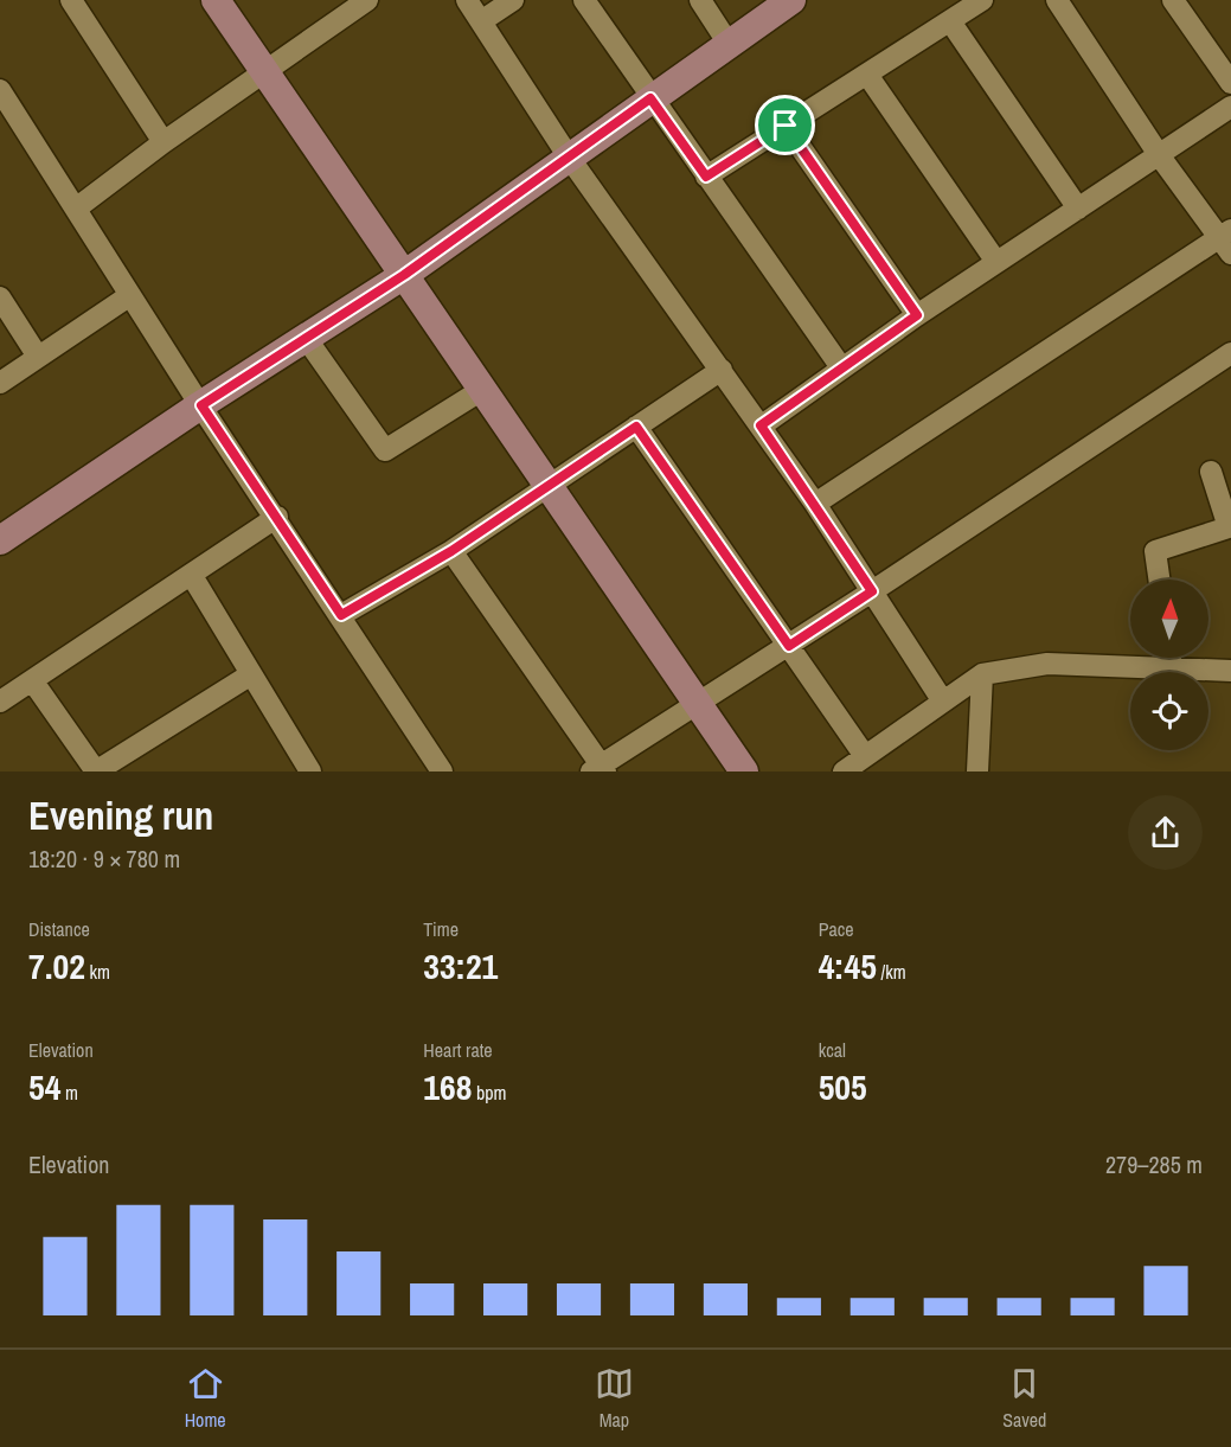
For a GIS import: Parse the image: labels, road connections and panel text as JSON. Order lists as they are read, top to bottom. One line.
{"north":"top","page":{"heading":["Evening run","18:20 · 9 × 780 m"],"stats":[["Distance","7.02 km"],["Time","33:21"],["Pace","4:45 /km"],["Elevation","54 m"],["Heart rate","168 bpm"],["kcal","505"]],"chart":["Elevation","279–285 m"],"tabs":["Home","Map","Saved"]}}
